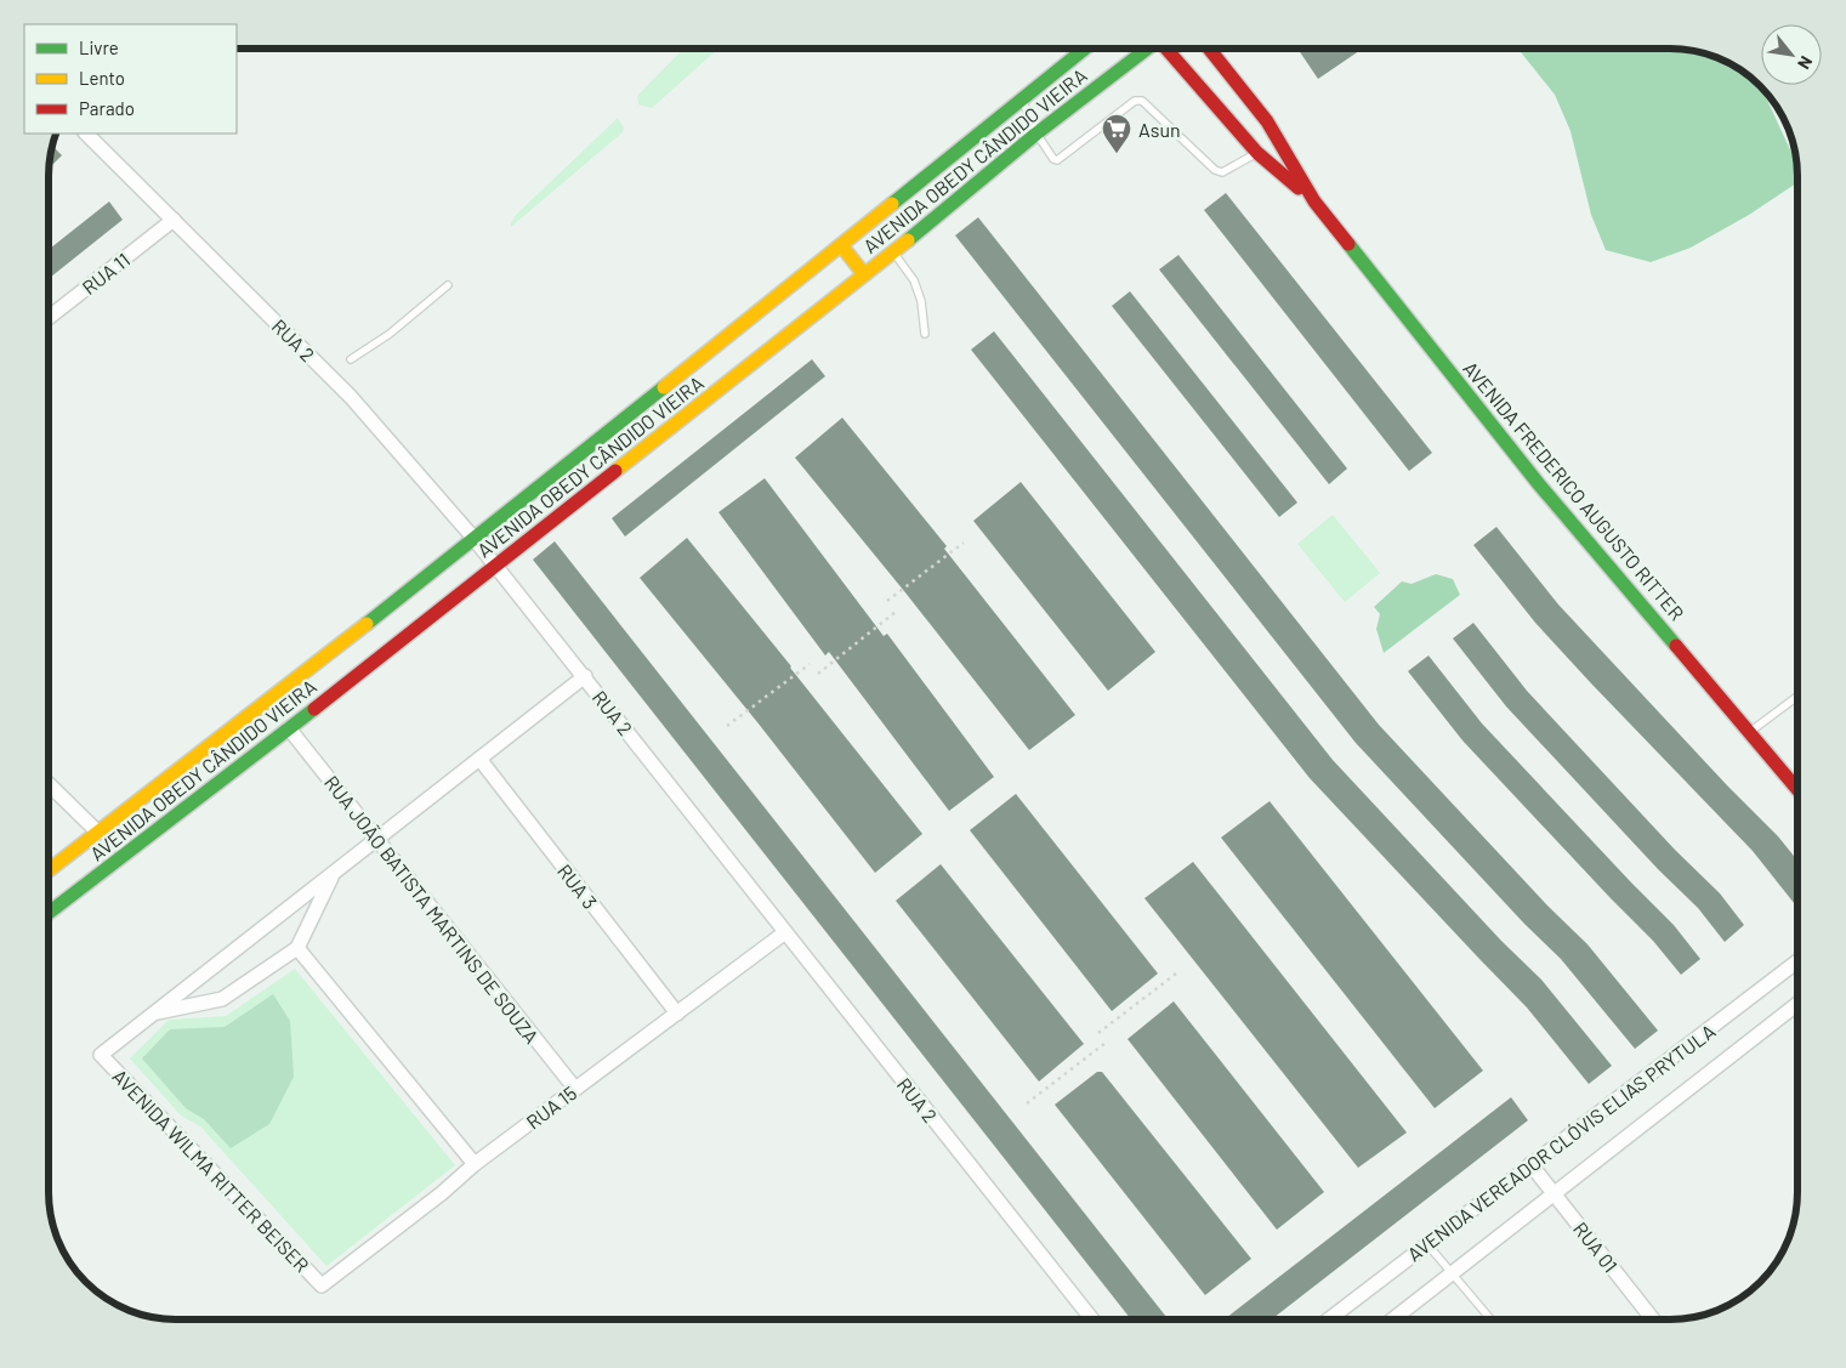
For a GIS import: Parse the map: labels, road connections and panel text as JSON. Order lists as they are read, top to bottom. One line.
{"streets":{"main road":["AVENIDA OBEDY CÂNDIDO VIEIRA","AVENIDA FREDERICO AUGUSTO RITTER"],"street":["RUA 11","RUA 2","RUA 3","RUA JOÃO BATISTA MARTINS DE SOUZA","RUA 15","AVENIDA VEREADOR CLÓVIS ELIAS PRYTULA","AVENIDA WILMA RITTER BEISER","RUA 01"]},"crossings":[["AVENIDA OBEDY CÂNDIDO VIEIRA","RUA 2"],["AVENIDA OBEDY CÂNDIDO VIEIRA","RUA JOÃO BATISTA MARTINS DE SOUZA"],["RUA 11","RUA 2"],["RUA 2","RUA 15"],["RUA 3","RUA 15"],["RUA JOÃO BATISTA MARTINS DE SOUZA","RUA 15"],["RUA 15","AVENIDA WILMA RITTER BEISER"],["AVENIDA VEREADOR CLÓVIS ELIAS PRYTULA","RUA 01"]],"places":{"supermarket":["Asun"]},"legend":["Livre","Lento","Parado"],"north":"bottom right"}
